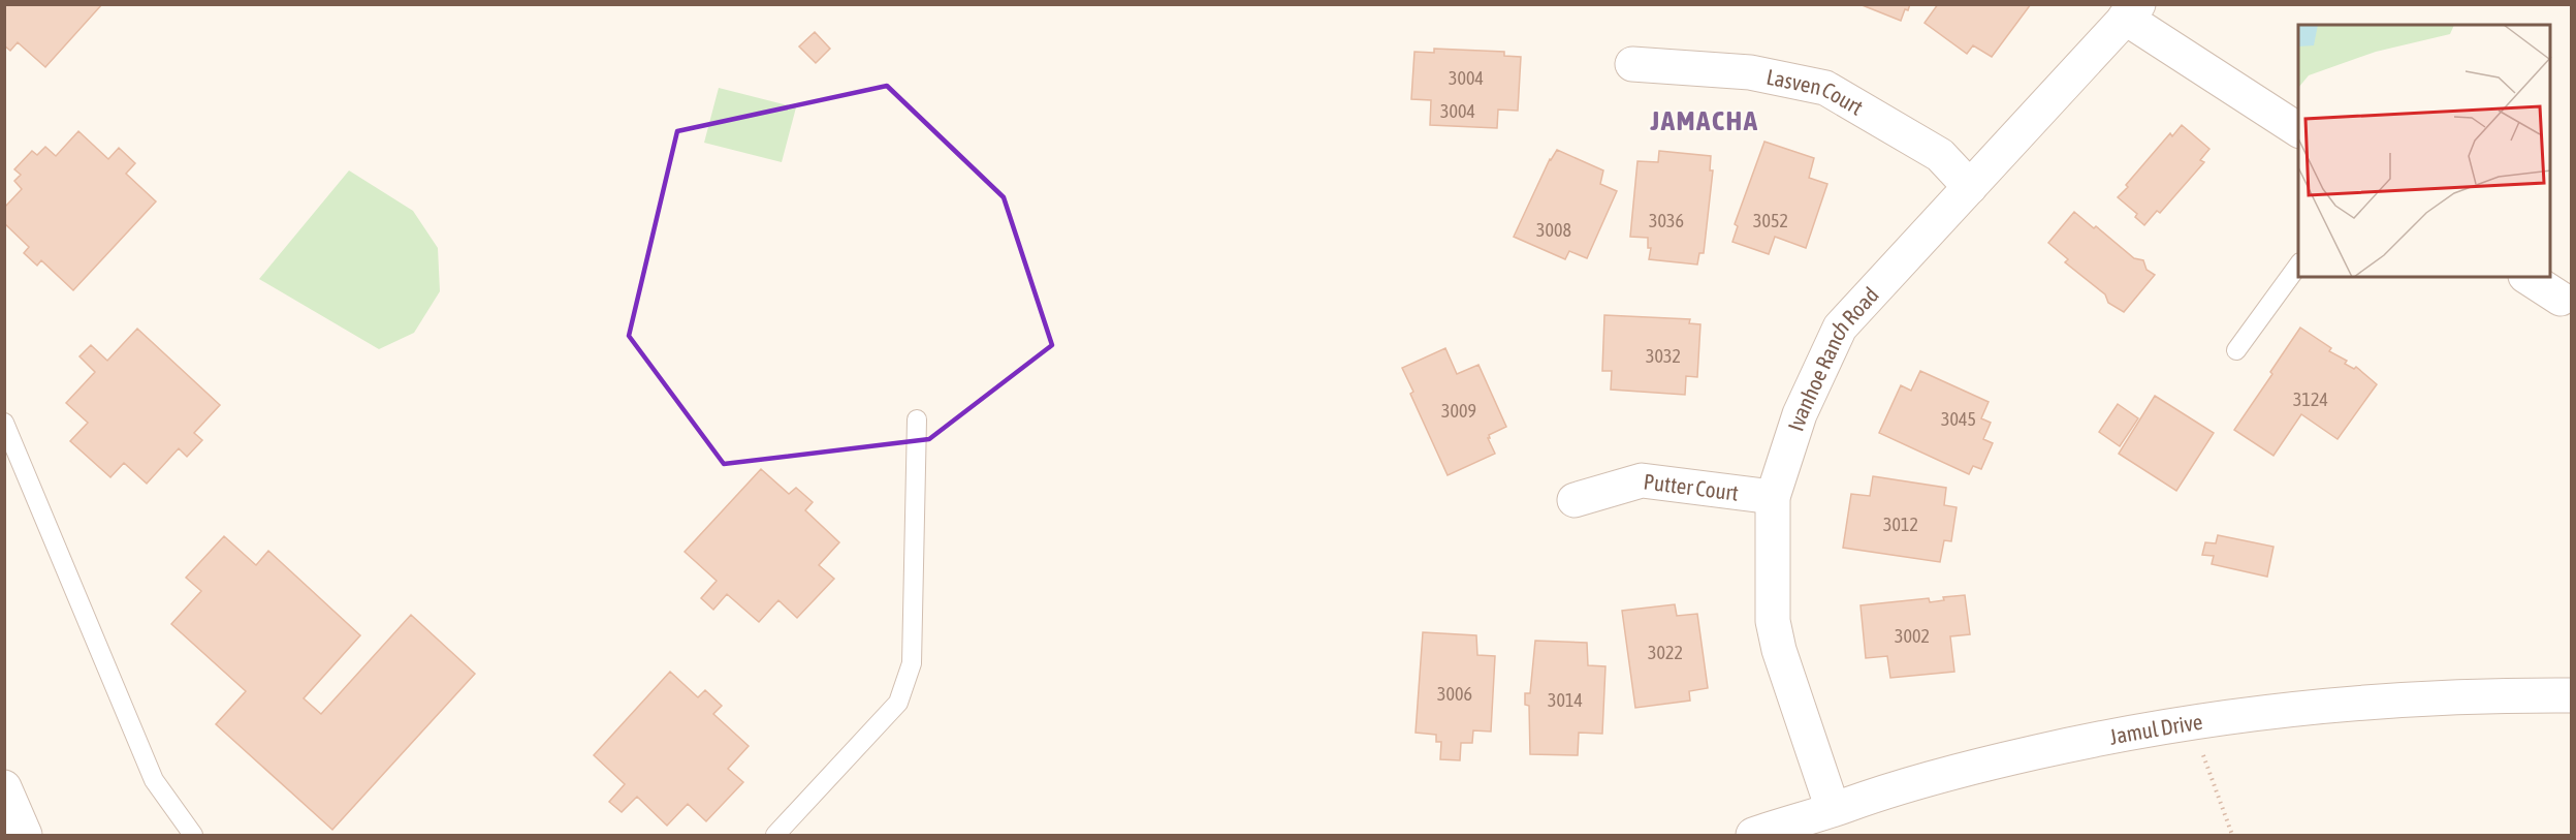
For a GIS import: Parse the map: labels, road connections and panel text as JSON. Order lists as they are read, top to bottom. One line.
{"streets":{"street":["Lasven Court","Ivanhoe Ranch Road","Putter Court","Jamul Drive"]},"crossings":[["Lasven Court","Ivanhoe Ranch Road"],["Ivanhoe Ranch Road","Putter Court"],["Ivanhoe Ranch Road","Jamul Drive"]],"districts":["JAMACHA"],"house_numbers":["3004","3004","3036","3052","3008","3032","3124","3009","3045","3012","3002","3022","3006","3014"]}
